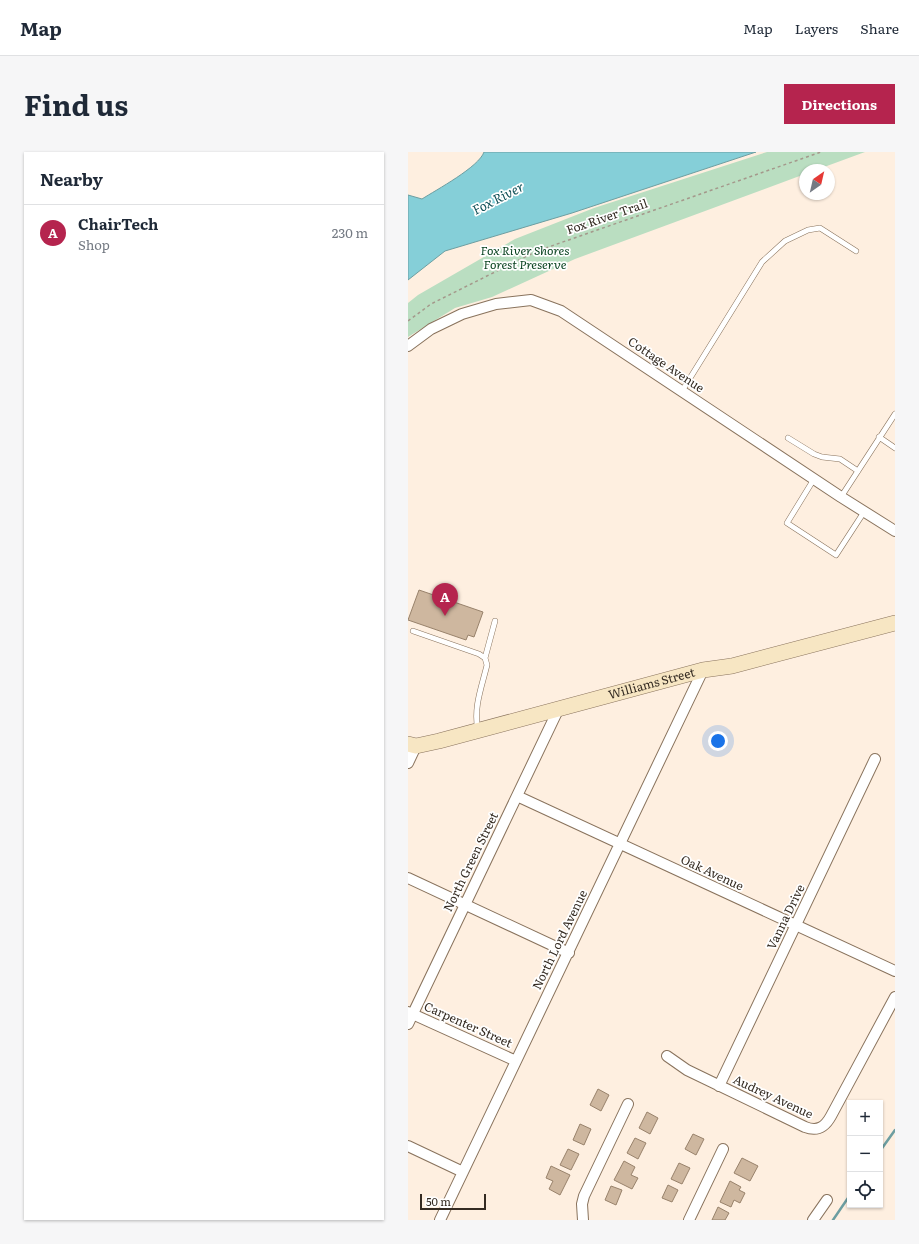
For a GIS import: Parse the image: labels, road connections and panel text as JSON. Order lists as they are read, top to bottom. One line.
{"streets":{"street":["Cottage Avenue","Williams Street","North Green Street","Oak Avenue","Vanna Drive","North Lord Avenue","Carpenter Street","Audrey Avenue"],"path":["Fox River Trail"]},"crossings":[["Williams Street","North Green Street"],["Williams Street","North Lord Avenue"],["North Green Street","Oak Avenue"],["North Green Street","Carpenter Street"],["Oak Avenue","Vanna Drive"],["Oak Avenue","North Lord Avenue"],["Vanna Drive","Audrey Avenue"],["North Lord Avenue","Carpenter Street"]],"water":["Fox River"],"parks":["Fox River Shores Forest Preserve"],"scale_bar":"50 m","north":"top right","page":{"header":"Map","nav":["Map","Layers","Share"],"title":"Find us","buttons":"Directions","heading":"Nearby","list":[{"mark":"A","name":"ChairTech","note":"Shop","value":"230 m"}],"pins":"A","map_buttons":["+","−"],"scale":"50 m"}}
